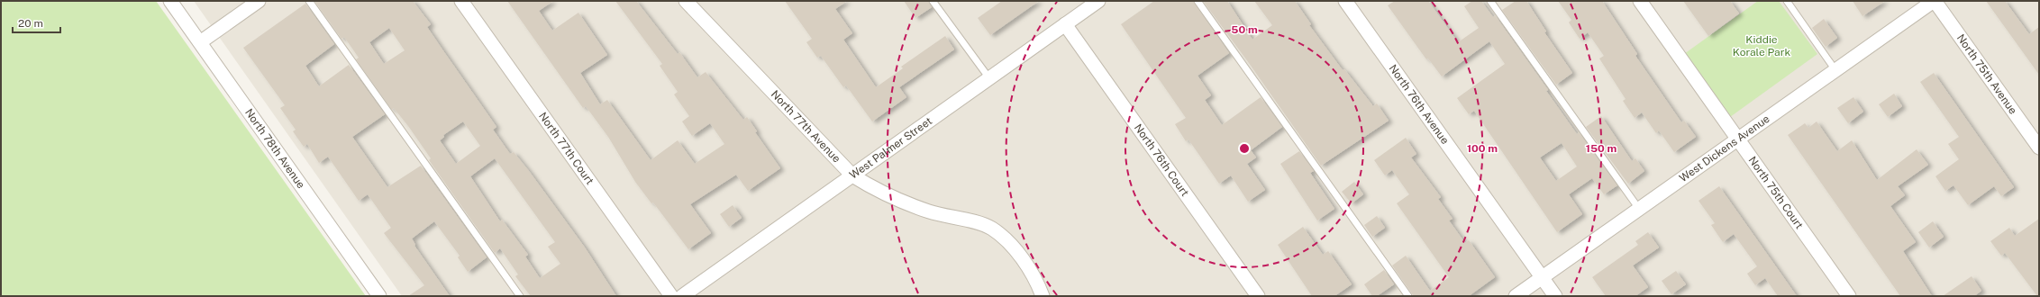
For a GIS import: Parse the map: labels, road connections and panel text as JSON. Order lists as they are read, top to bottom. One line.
{"streets":{"street":["North 75th Avenue","North 76th Avenue","North 77th Avenue","North 78th Avenue","North 77th Court","West Palmer Street","West Dickens Avenue","North 76th Court","North 75th Court"]},"crossings":[["North 75th Avenue","West Dickens Avenue"],["North 76th Avenue","West Dickens Avenue"],["North 77th Avenue","West Palmer Street"],["West Palmer Street","North 76th Court"],["West Dickens Avenue","North 75th Court"]],"parks":["Kiddie Korale Park"],"scale_bar":"20 m","rings":["50 m","100 m","150 m"]}
